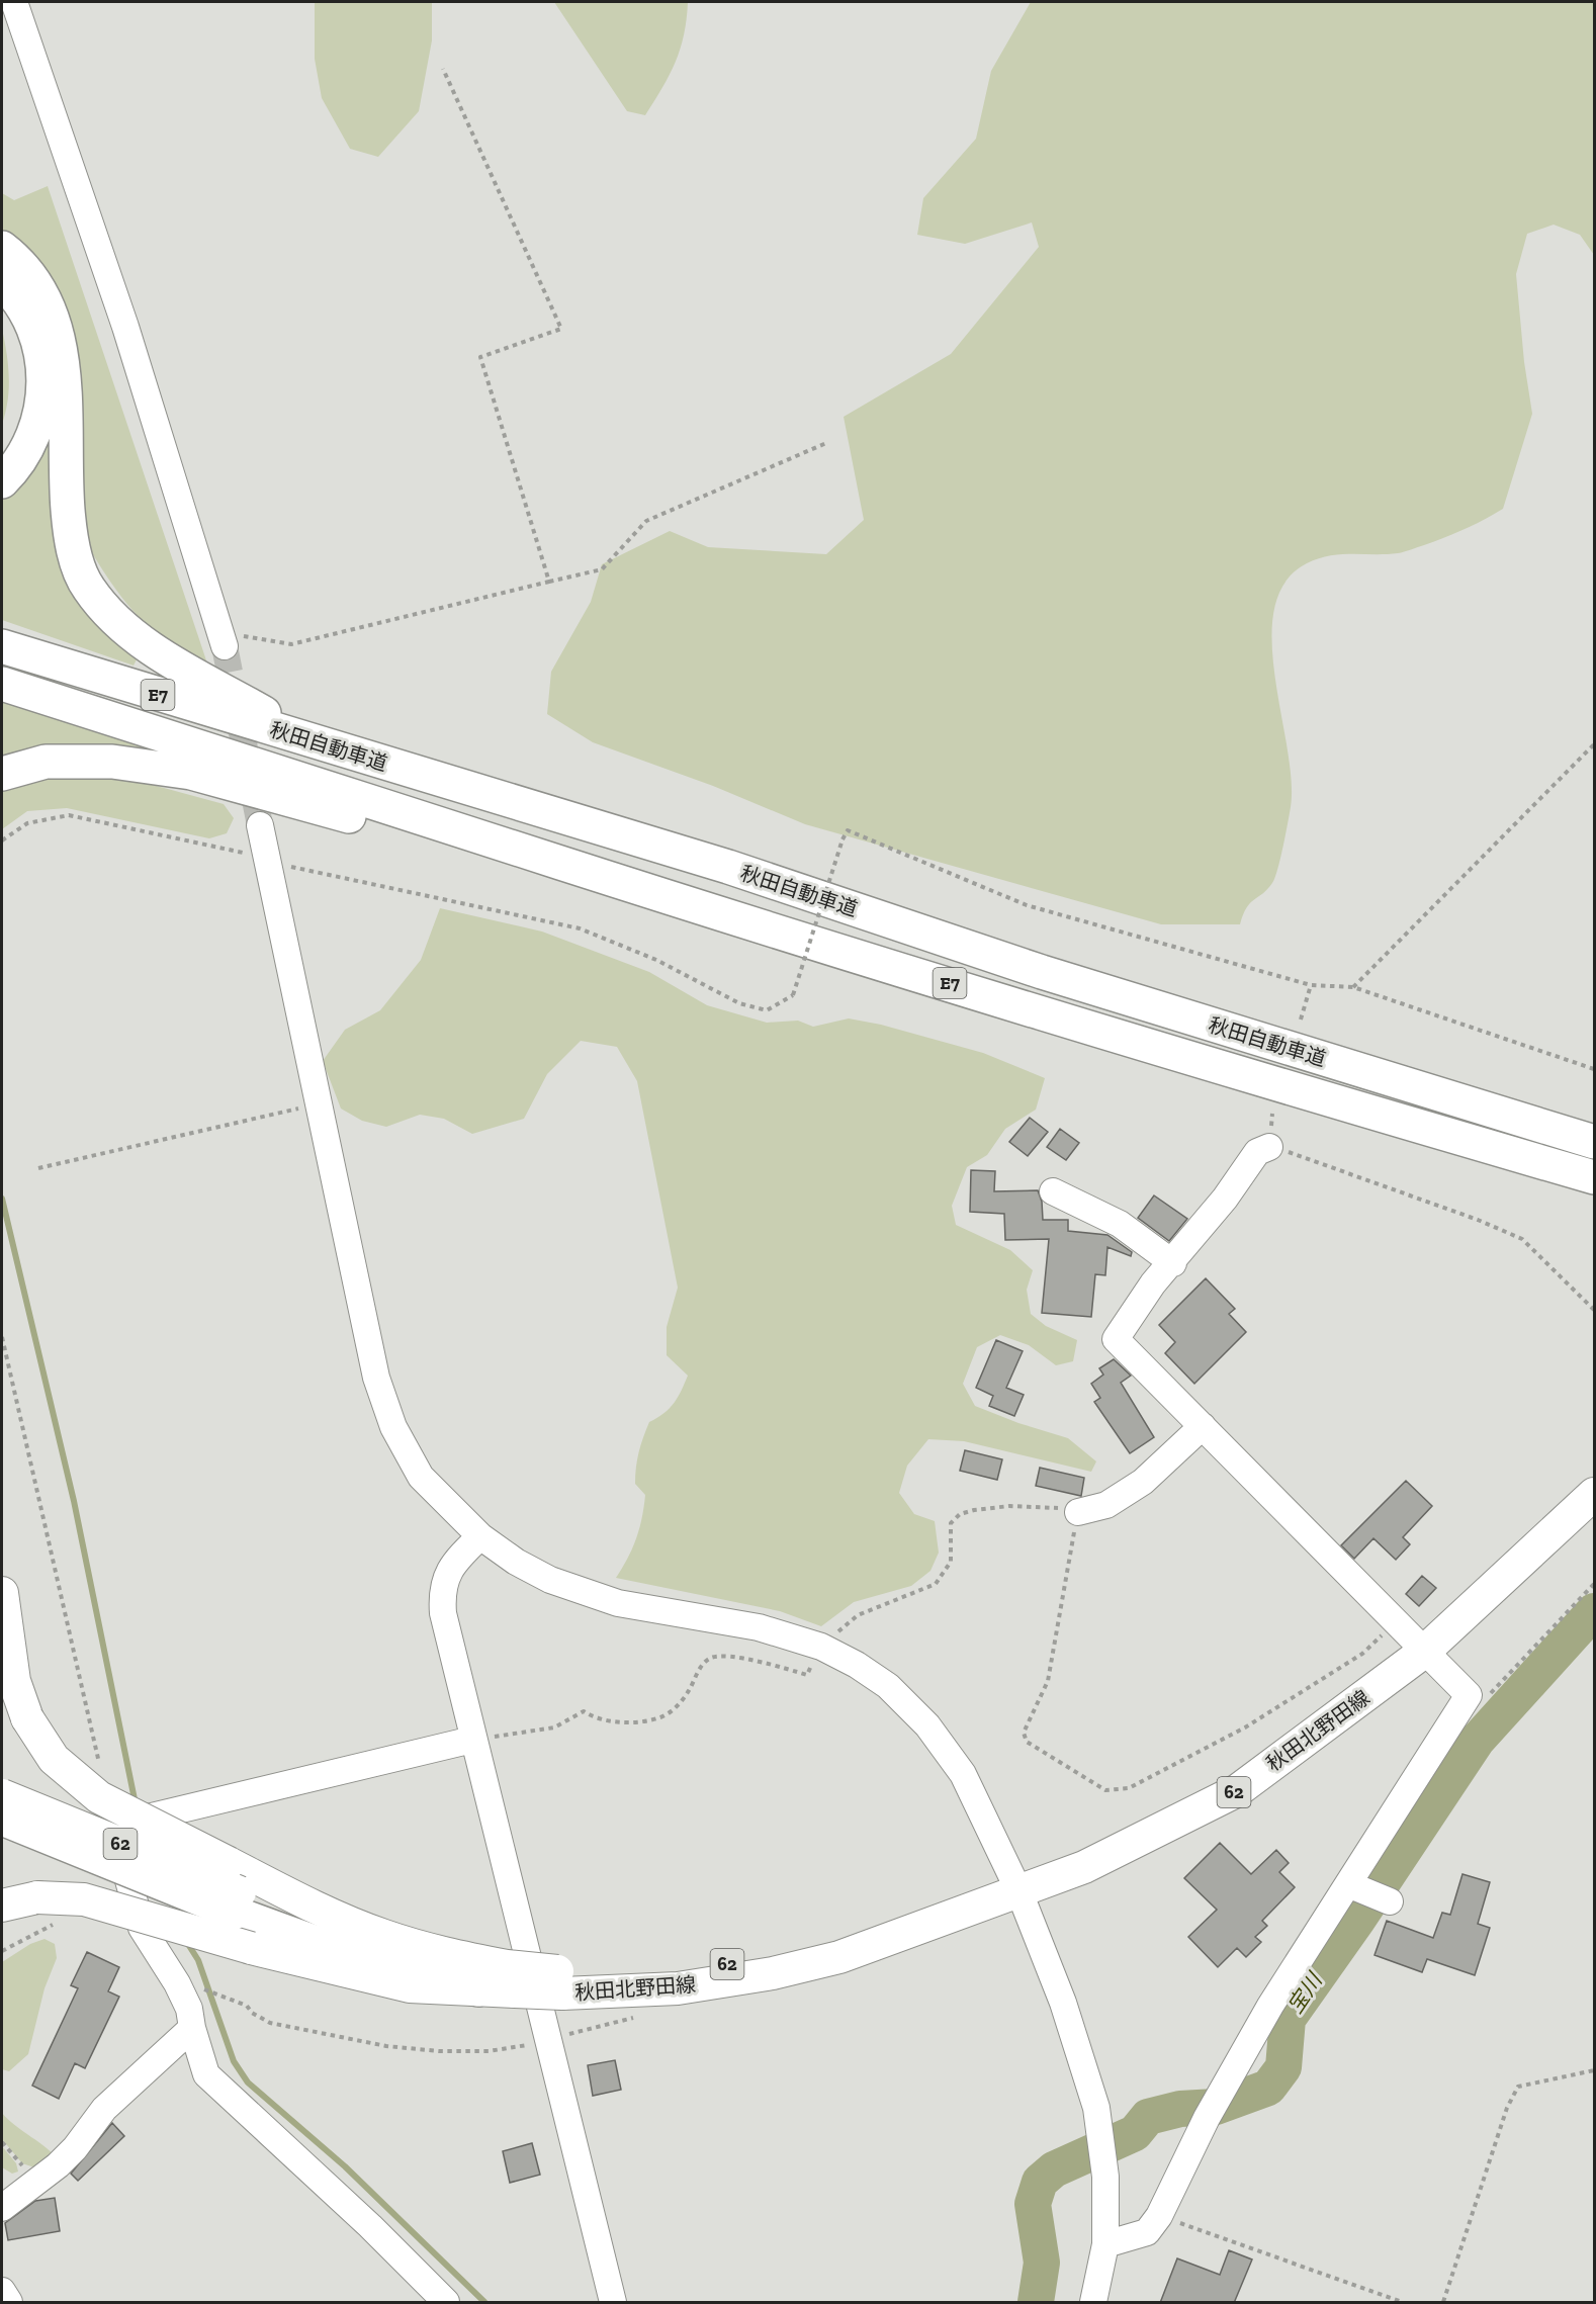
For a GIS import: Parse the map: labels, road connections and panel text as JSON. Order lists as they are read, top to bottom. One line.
{"streets":{"highway":["E7","秋田自動車道"],"main road":["秋田北野田線","62"]},"crossings":[["秋田北野田線","62"]],"water":["宝川"]}
